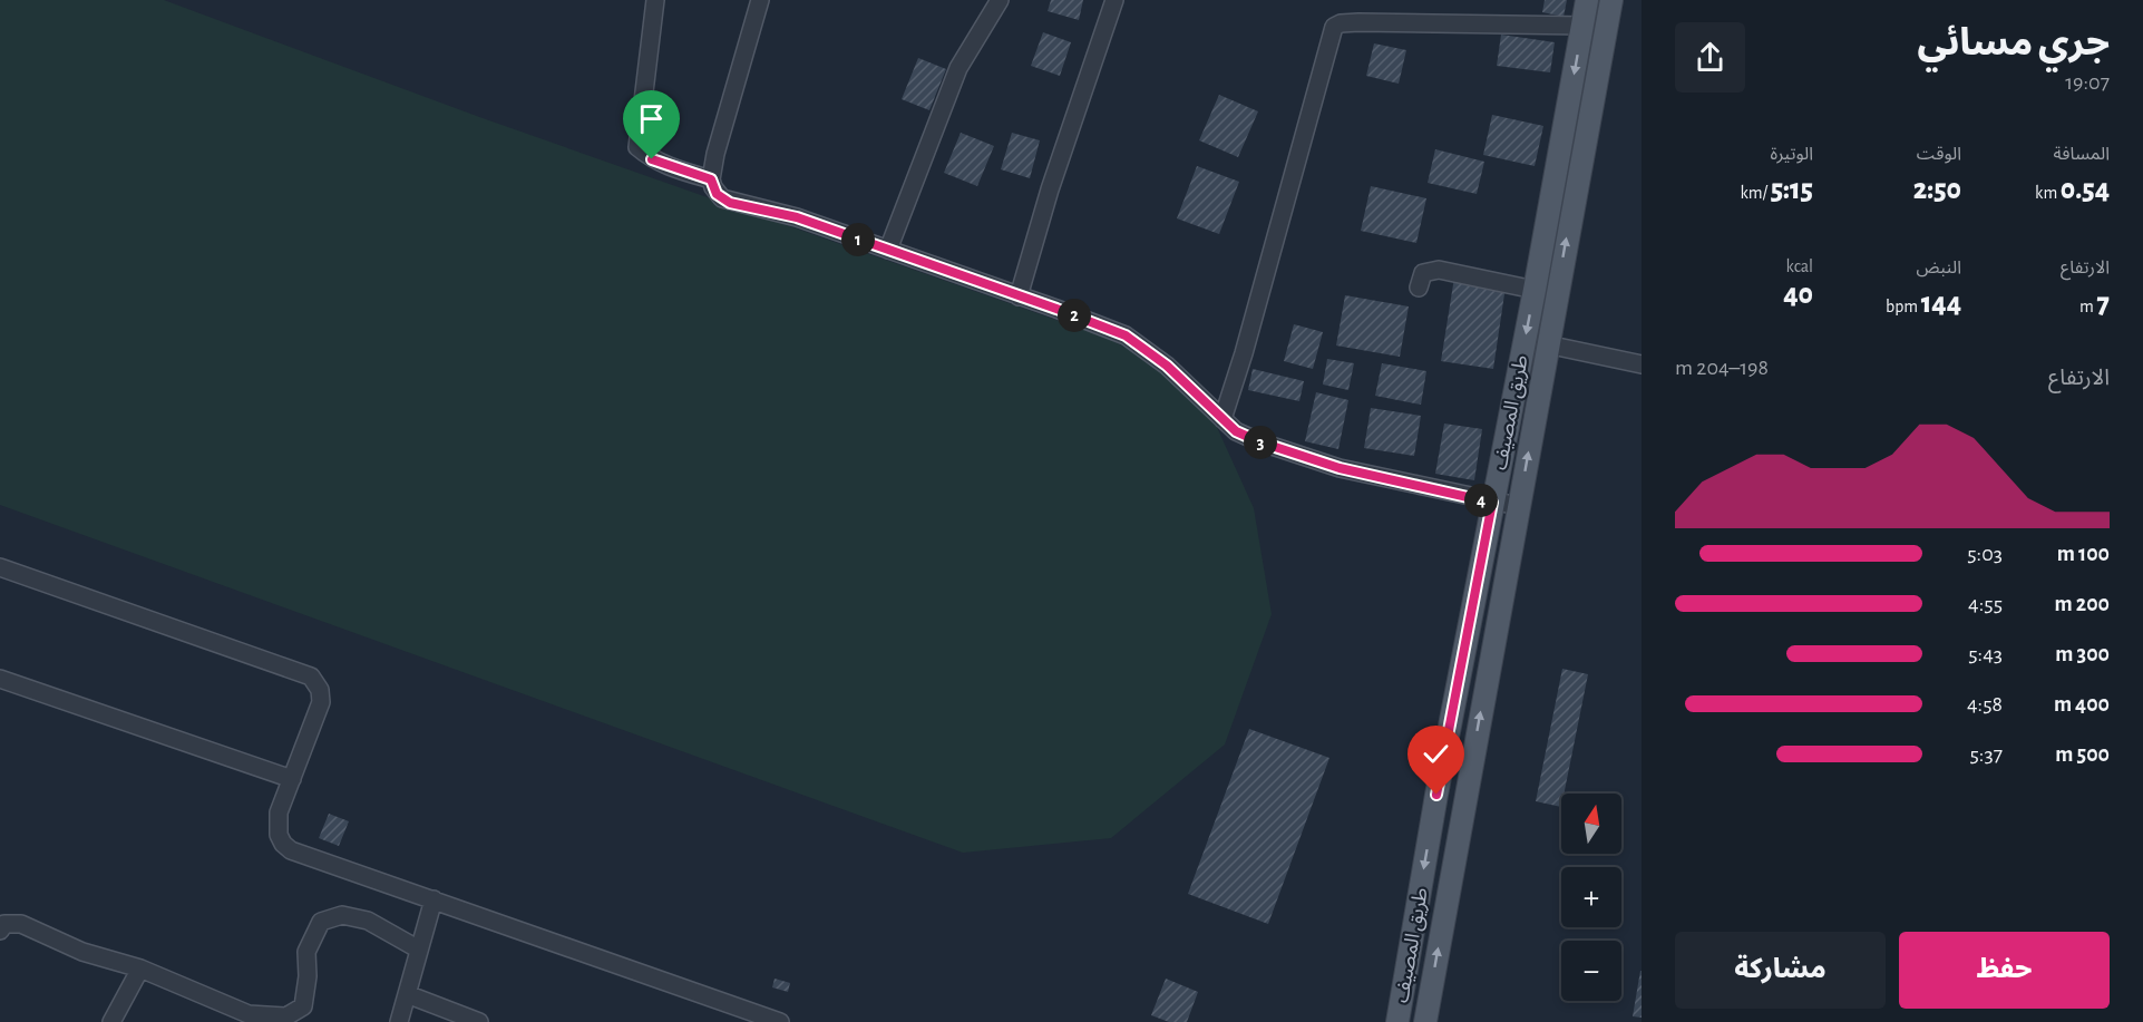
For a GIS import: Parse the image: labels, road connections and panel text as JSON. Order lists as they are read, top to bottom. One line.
{"streets":{"main road":["طريق المصيف"]},"north":"top","page":{"heading":["جري مسائي","19:07"],"stats":[["المسافة","0.54 km"],["الوقت","2:50"],["الوتيرة","5:15 /km"],["الارتفاع","7 m"],["النبض","144 bpm"],["kcal","40"]],"pins":["1","2","3","4"],"chart":["الارتفاع","198–204 m"],"list":[{"name":"100 m","note":"5:03"},{"name":"200 m","note":"4:55"},{"name":"300 m","note":"5:43"},{"name":"400 m","note":"4:58"},{"name":"500 m","note":"5:37"}],"map_buttons":["+","−"],"buttons":["حفظ","مشاركة"]}}
